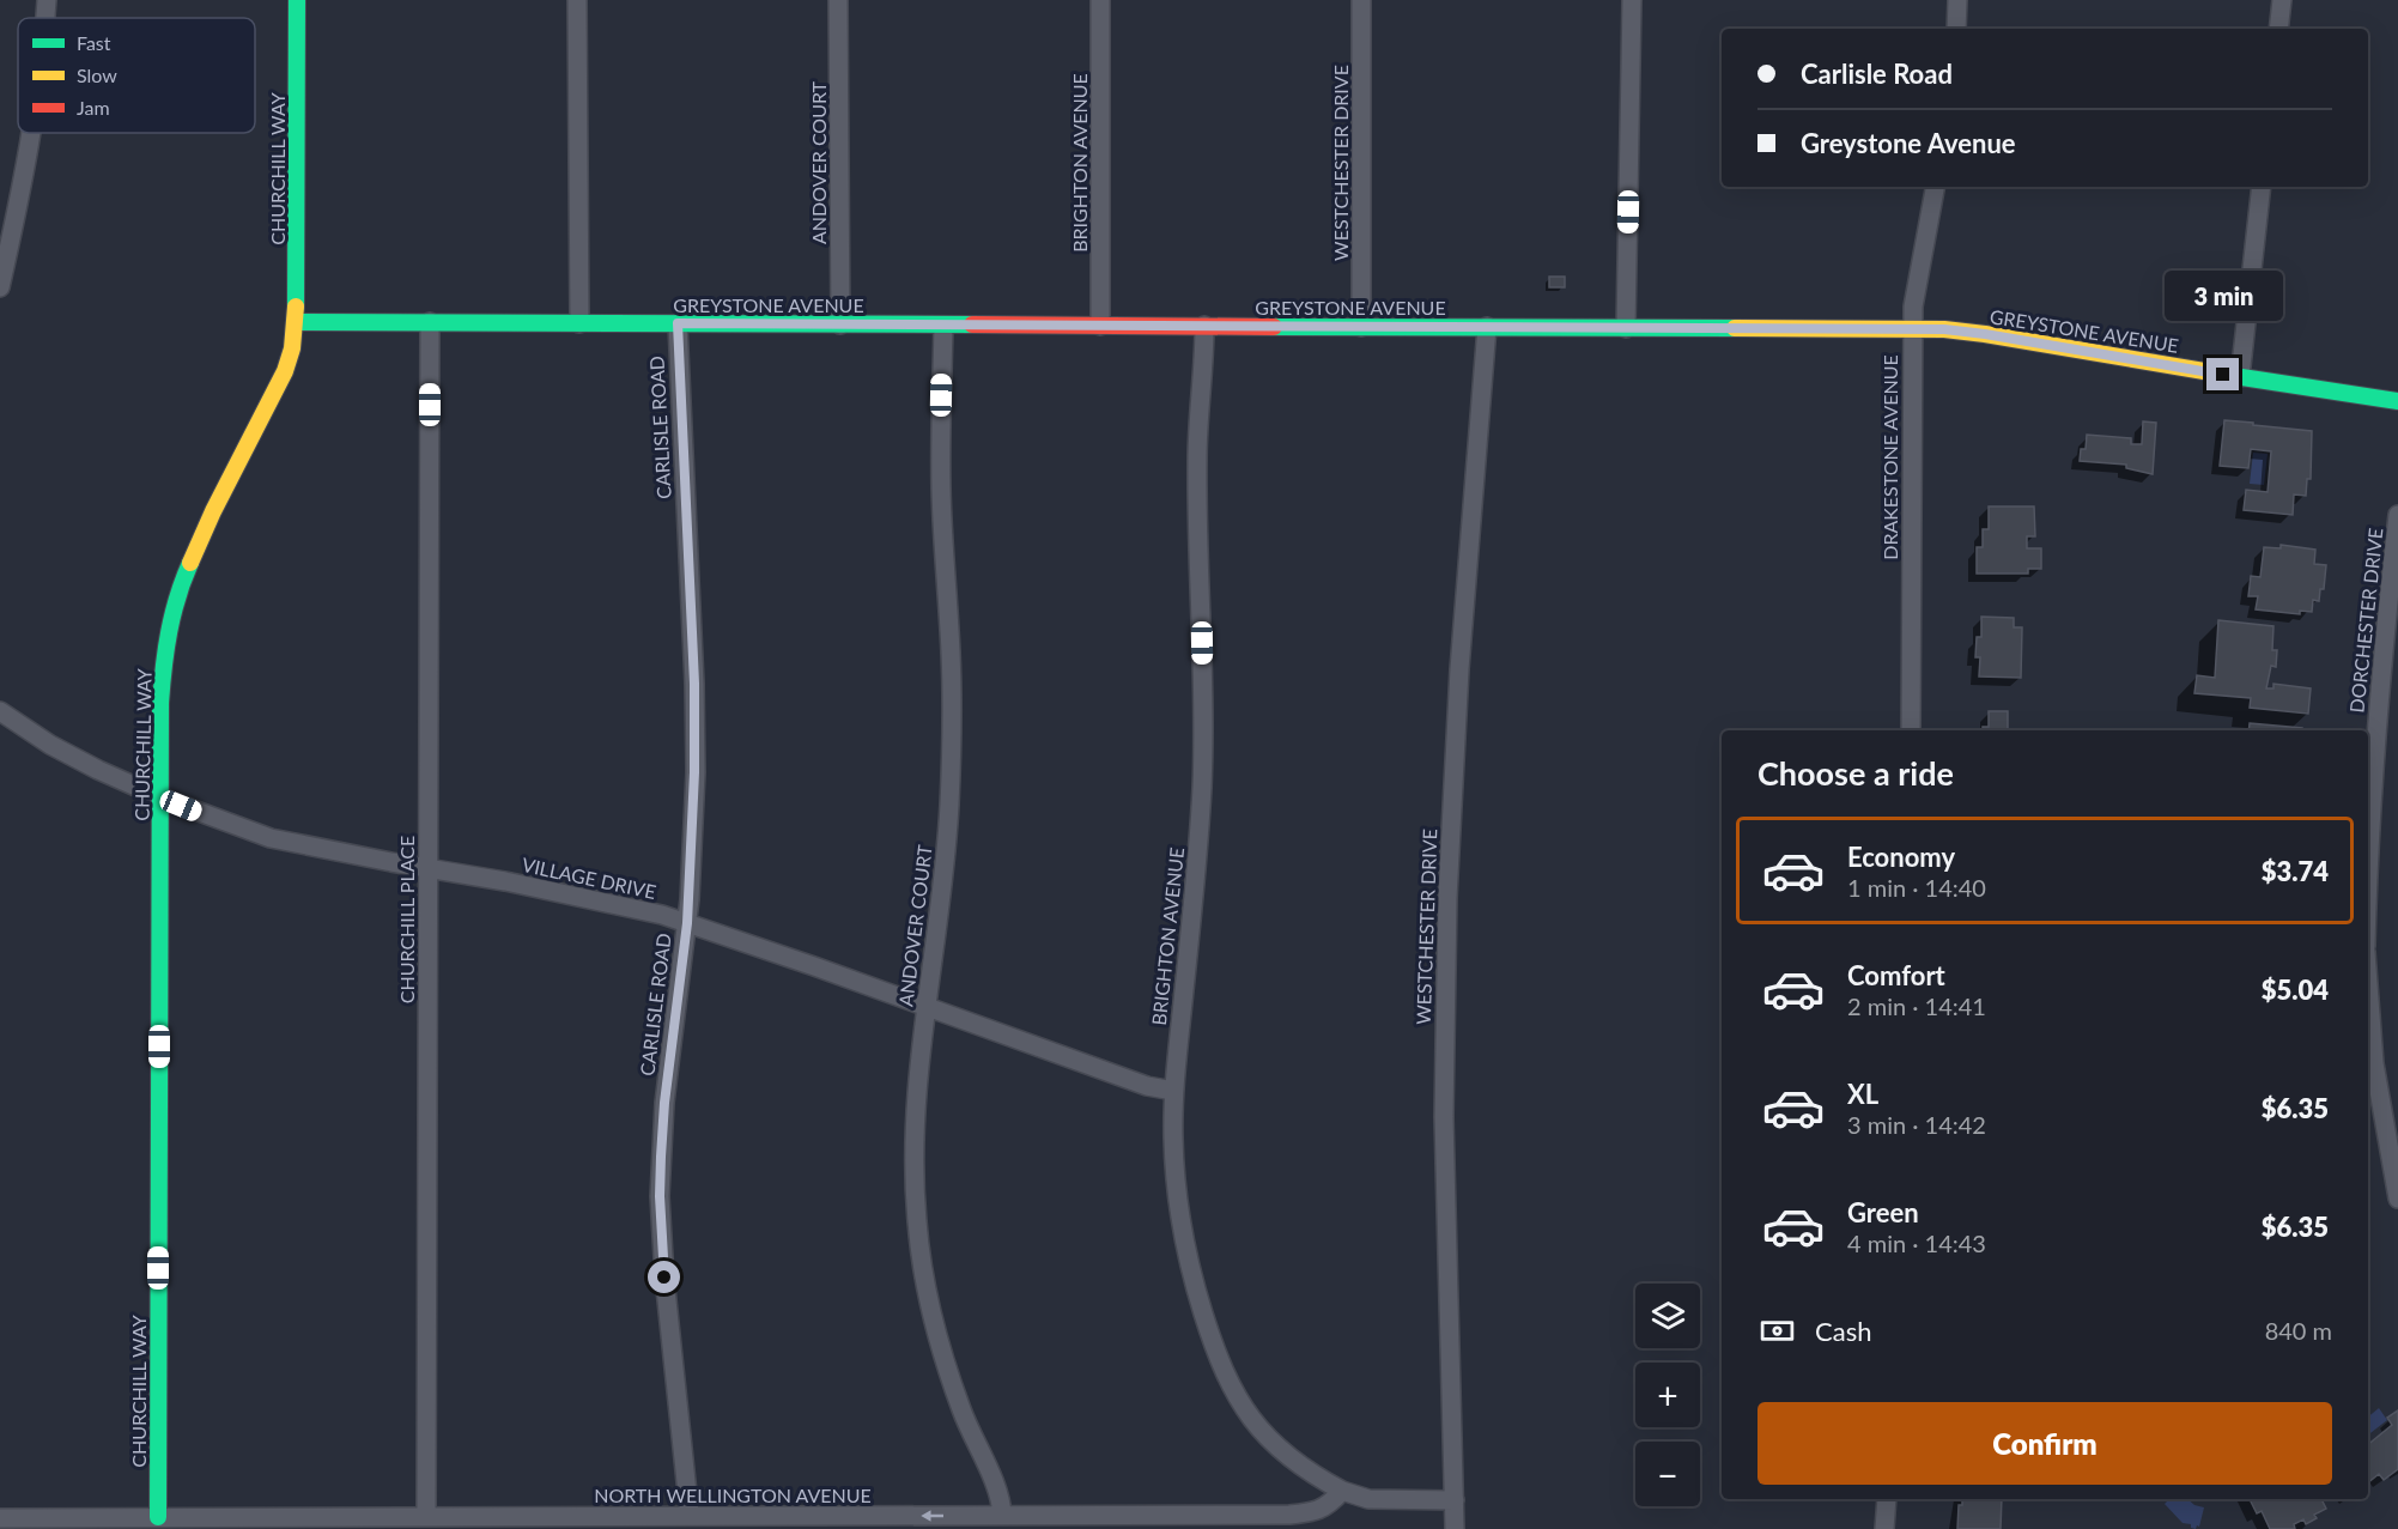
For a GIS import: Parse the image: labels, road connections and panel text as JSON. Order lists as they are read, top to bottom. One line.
{"streets":{"street":["ANDOVER COURT","BRIGHTON AVENUE","WESTCHESTER DRIVE","CHURCHILL WAY","GREYSTONE AVENUE","CARLISLE ROAD","DRAKESTONE AVENUE","DORCHESTER DRIVE","VILLAGE DRIVE","CHURCHILL PLACE","NORTH WELLINGTON AVENUE"]},"crossings":[["ANDOVER COURT","GREYSTONE AVENUE"],["ANDOVER COURT","VILLAGE DRIVE"],["ANDOVER COURT","NORTH WELLINGTON AVENUE"],["BRIGHTON AVENUE","GREYSTONE AVENUE"],["BRIGHTON AVENUE","VILLAGE DRIVE"],["BRIGHTON AVENUE","NORTH WELLINGTON AVENUE"],["WESTCHESTER DRIVE","GREYSTONE AVENUE"],["CHURCHILL WAY","GREYSTONE AVENUE"],["CHURCHILL WAY","VILLAGE DRIVE"],["CHURCHILL WAY","NORTH WELLINGTON AVENUE"],["GREYSTONE AVENUE","CARLISLE ROAD"],["GREYSTONE AVENUE","DRAKESTONE AVENUE"],["GREYSTONE AVENUE","CHURCHILL PLACE"],["CARLISLE ROAD","VILLAGE DRIVE"],["CARLISLE ROAD","NORTH WELLINGTON AVENUE"],["VILLAGE DRIVE","CHURCHILL PLACE"],["CHURCHILL PLACE","NORTH WELLINGTON AVENUE"]],"legend":["Fast","Slow","Jam"],"page":{"banner":["Carlisle Road","Greystone Avenue"],"bubble":"3 min","heading":"Choose a ride","list":[{"name":"Economy","note":"1 min · 14:40","value":"$3.74"},{"name":"Comfort","note":"2 min · 14:41","value":"$5.04"},{"name":"XL","note":"3 min · 14:42","value":"$6.35"},{"name":"Green","note":"4 min · 14:43","value":"$6.35"}],"map_buttons":["+","−"],"pay":["Cash","840 m"],"buttons":"Confirm"}}
